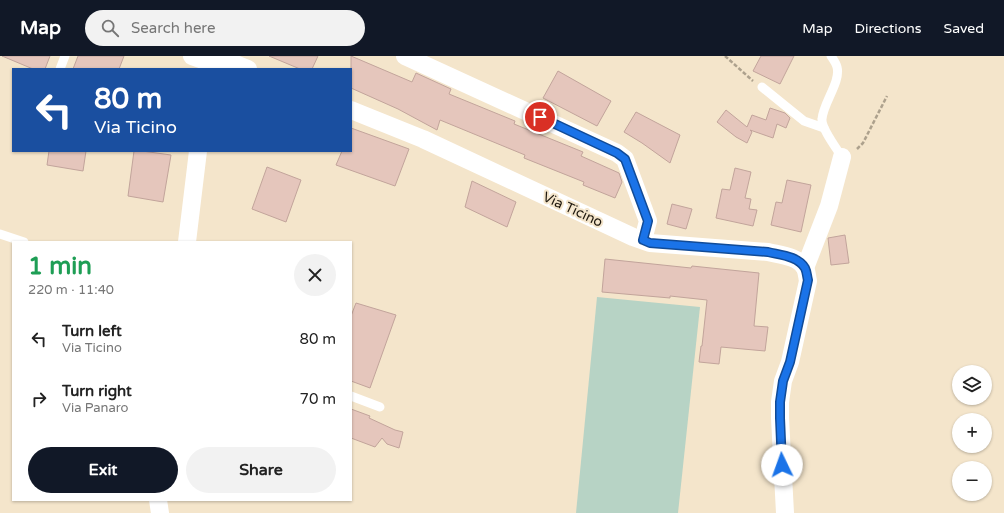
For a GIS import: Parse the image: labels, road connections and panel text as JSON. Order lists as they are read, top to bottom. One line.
{"streets":{"street":["Via Ticino"]},"page":{"header":"Map","search":"Search here","nav":["Map","Directions","Saved"],"turn":["80 m","Via Ticino"],"heading":["1 min","220 m · 11:40"],"list":[{"name":"Turn left","note":"Via Ticino","value":"80 m"},{"name":"Turn right","note":"Via Panaro","value":"70 m"}],"map_buttons":["+","−"],"buttons":["Exit","Share"]}}
